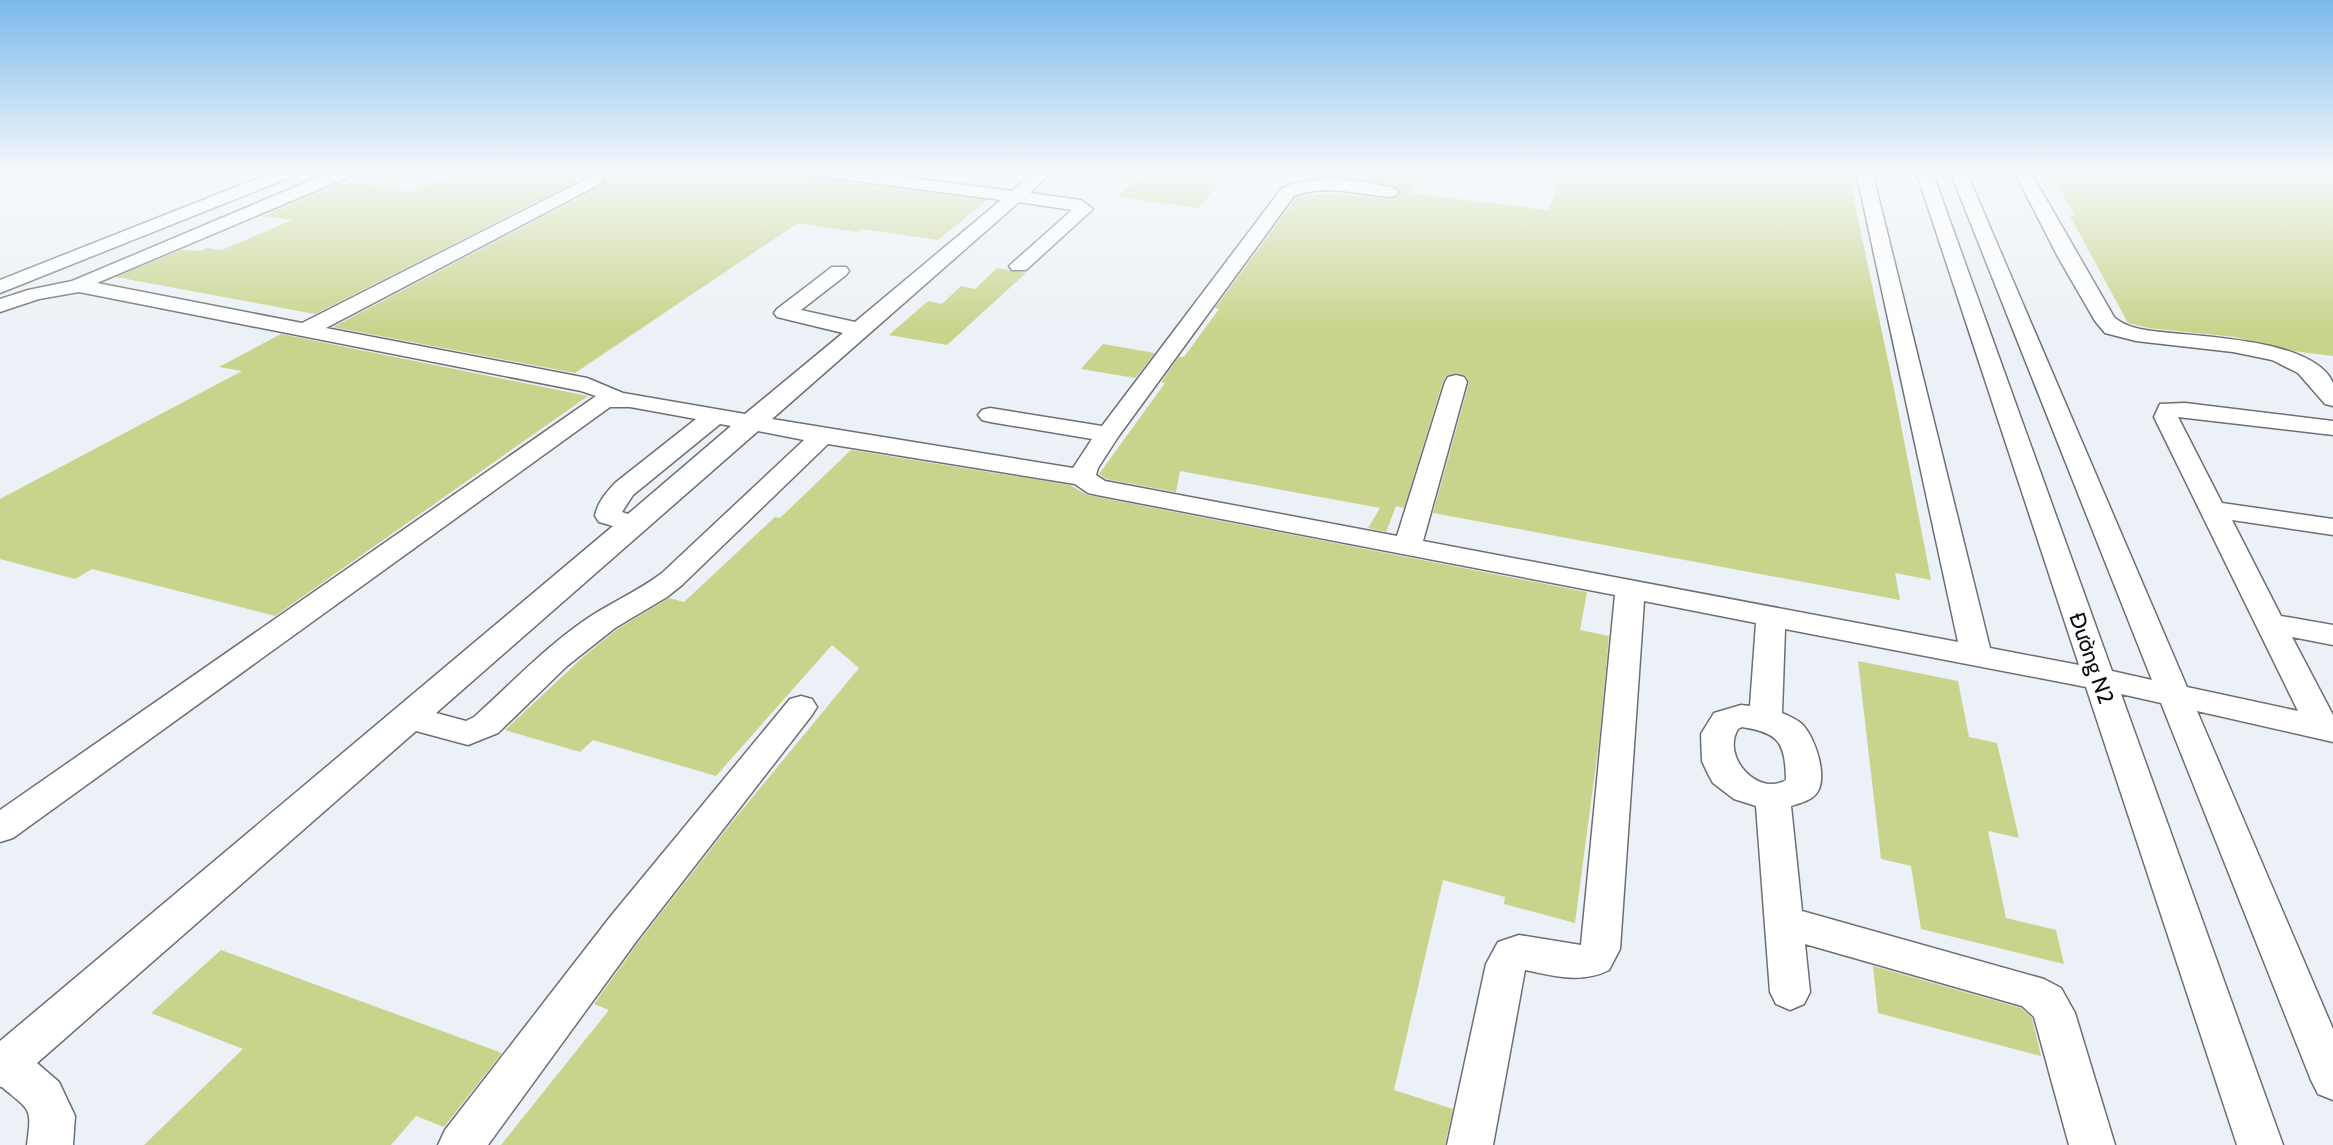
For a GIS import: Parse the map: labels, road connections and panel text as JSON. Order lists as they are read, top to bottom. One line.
{"streets":{"street":["Đường N2"]}}
